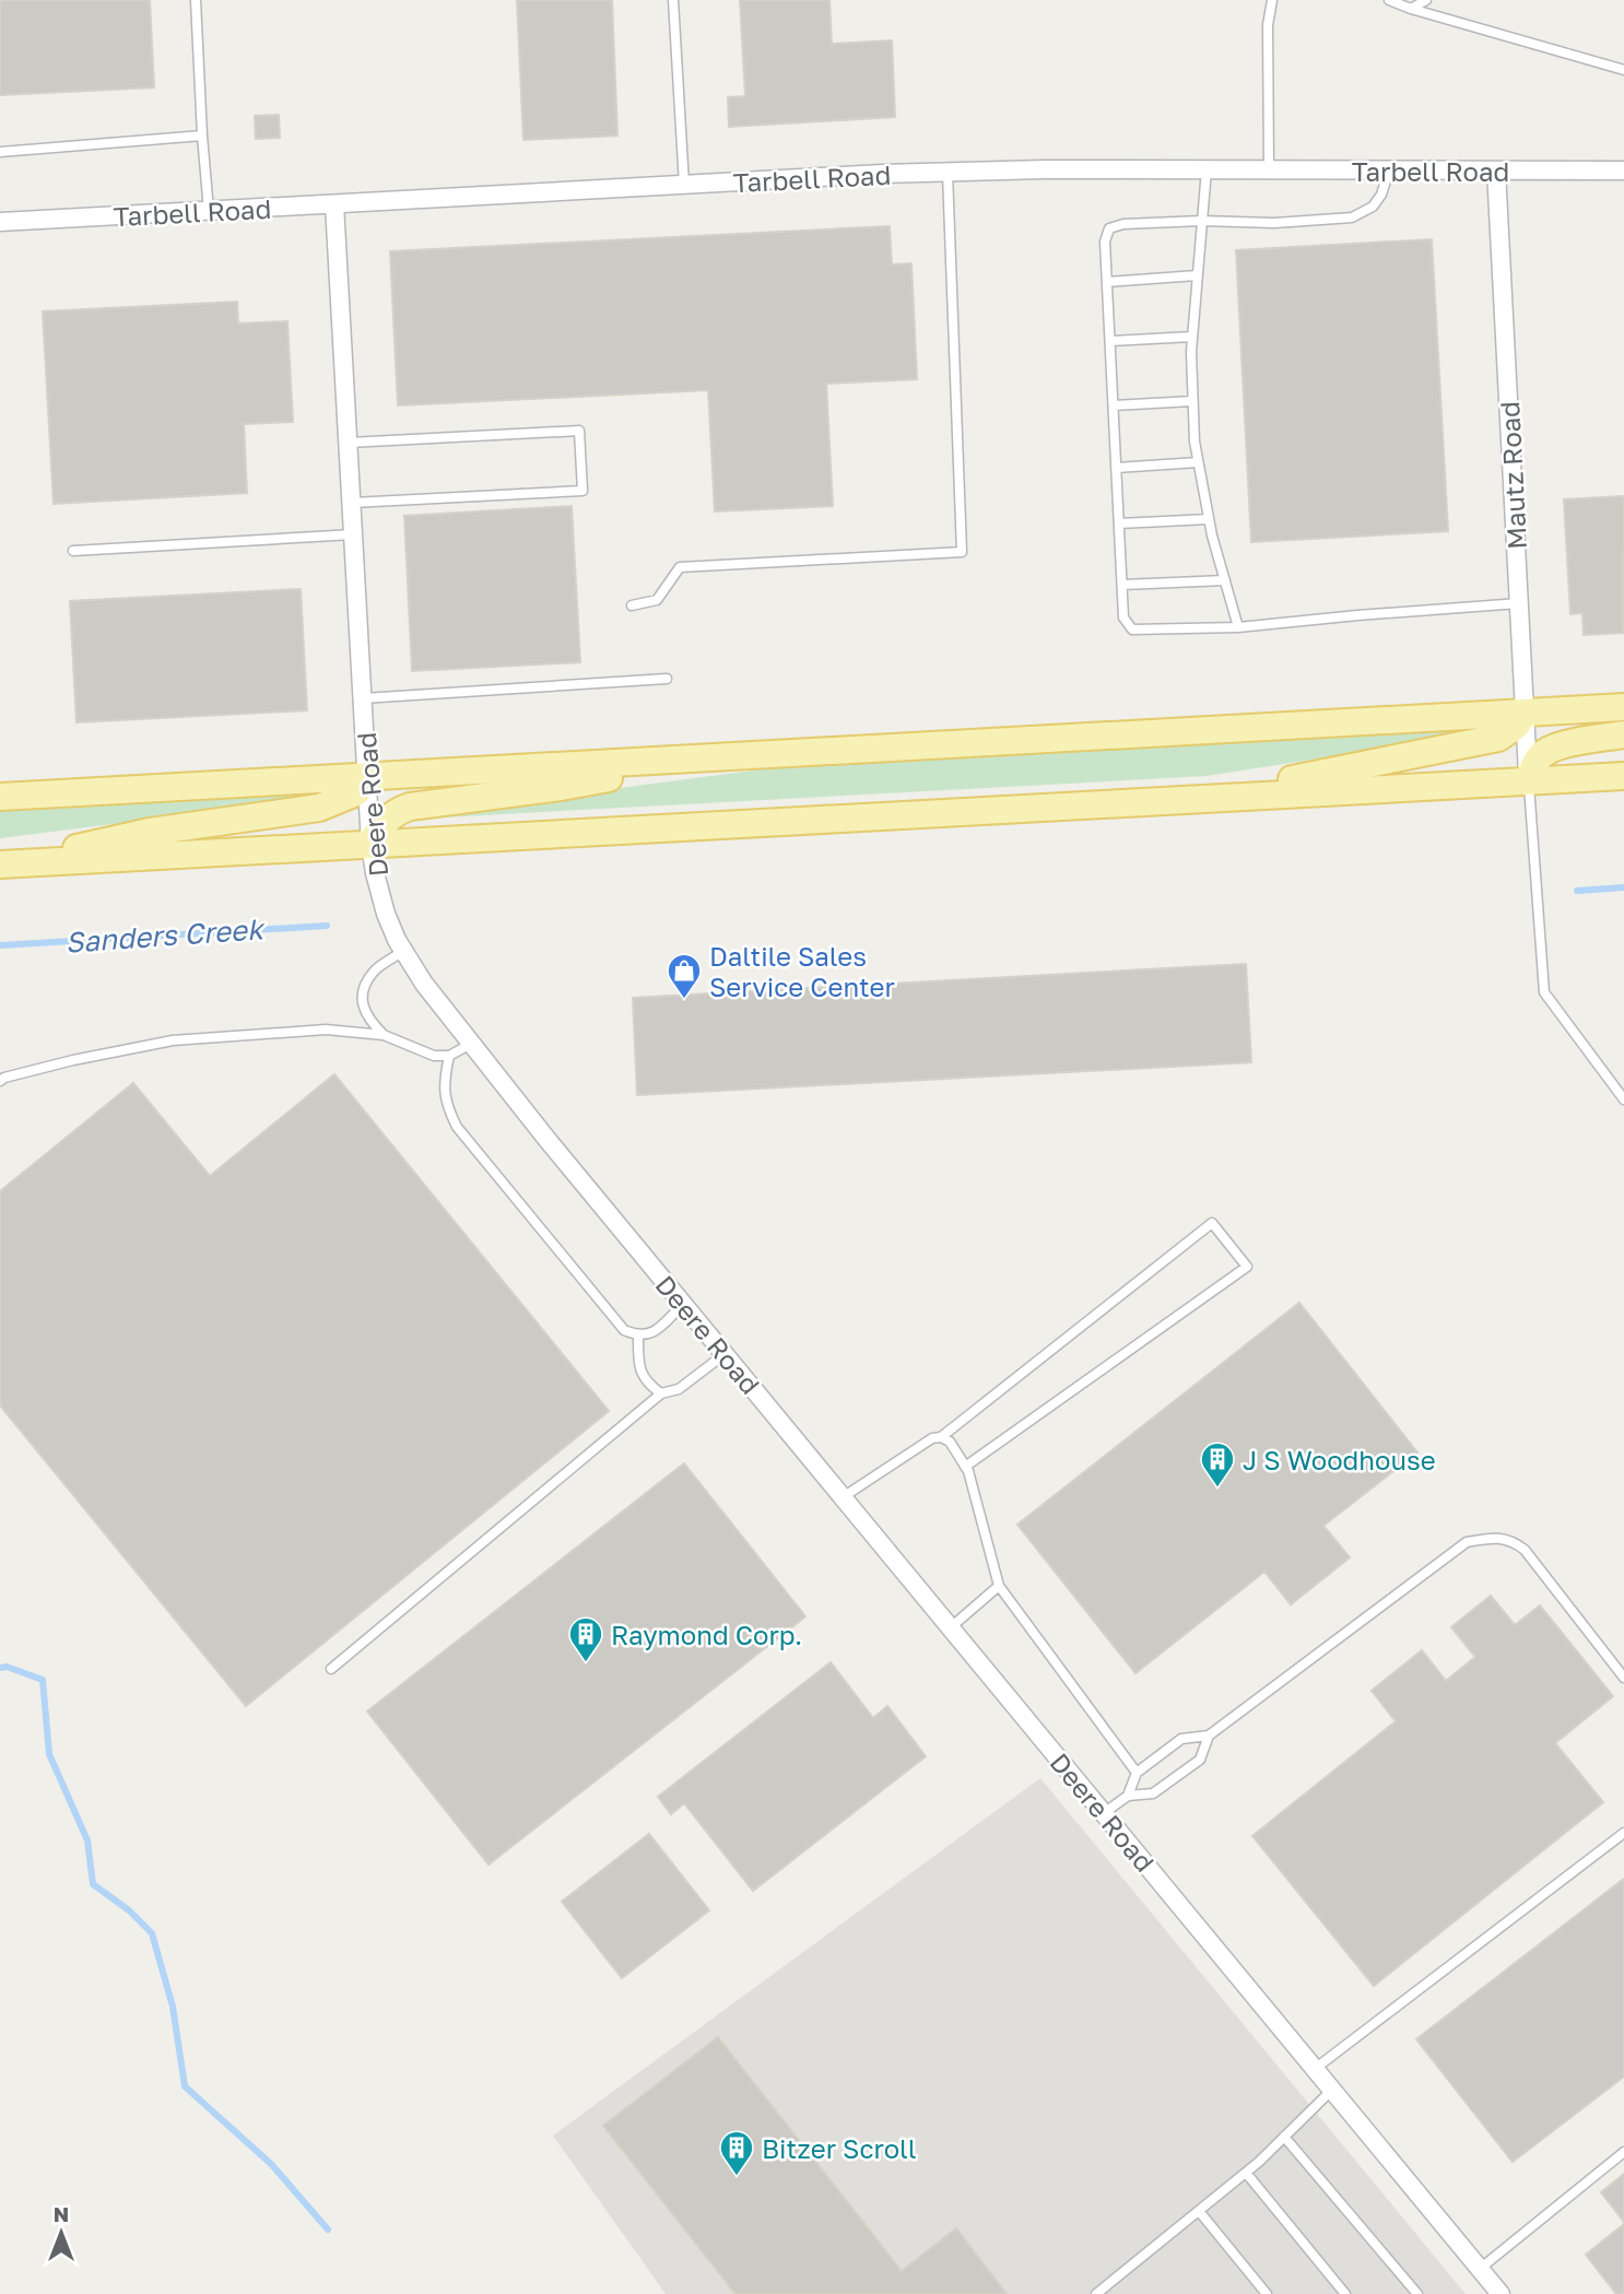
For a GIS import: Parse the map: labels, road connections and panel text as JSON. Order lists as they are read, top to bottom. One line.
{"streets":{"street":["Tarbell Road","Mautz Road","Deere Road"]},"crossings":[["Tarbell Road","Mautz Road"],["Tarbell Road","Deere Road"]],"water":["Sanders Creek"],"places":{"shop":["Daltile Sales Service Center"],"building":["J S Woodhouse","Raymond Corp.","Bitzer Scroll"]},"north":"top"}
